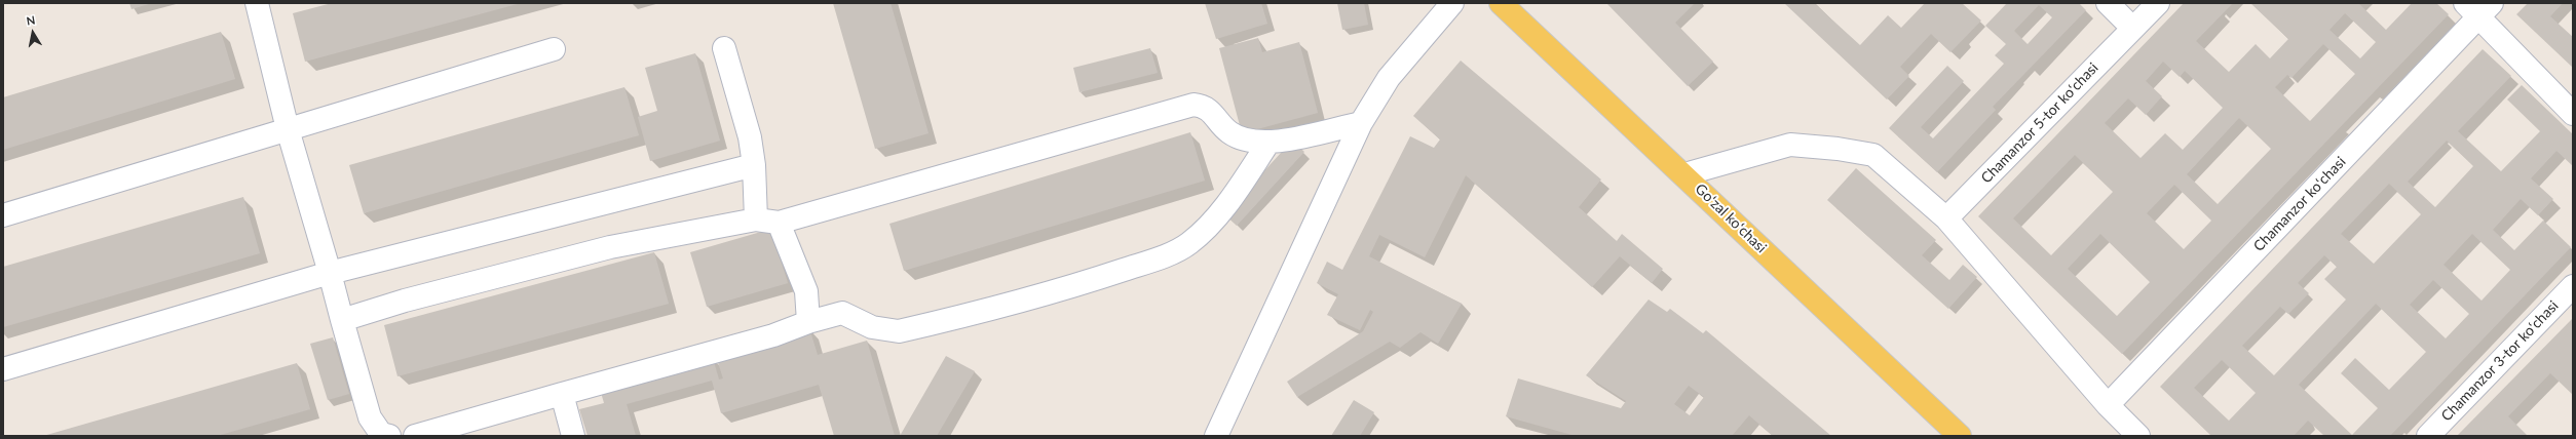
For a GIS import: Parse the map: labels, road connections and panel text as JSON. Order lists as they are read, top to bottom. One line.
{"streets":{"main road":["Goʻzal koʻchasi"],"street":["Chamanzor 5-tor koʻchasi","Chamanzor koʻchasi","Chamanzor 3-tor koʻchasi"]},"north":"top"}
